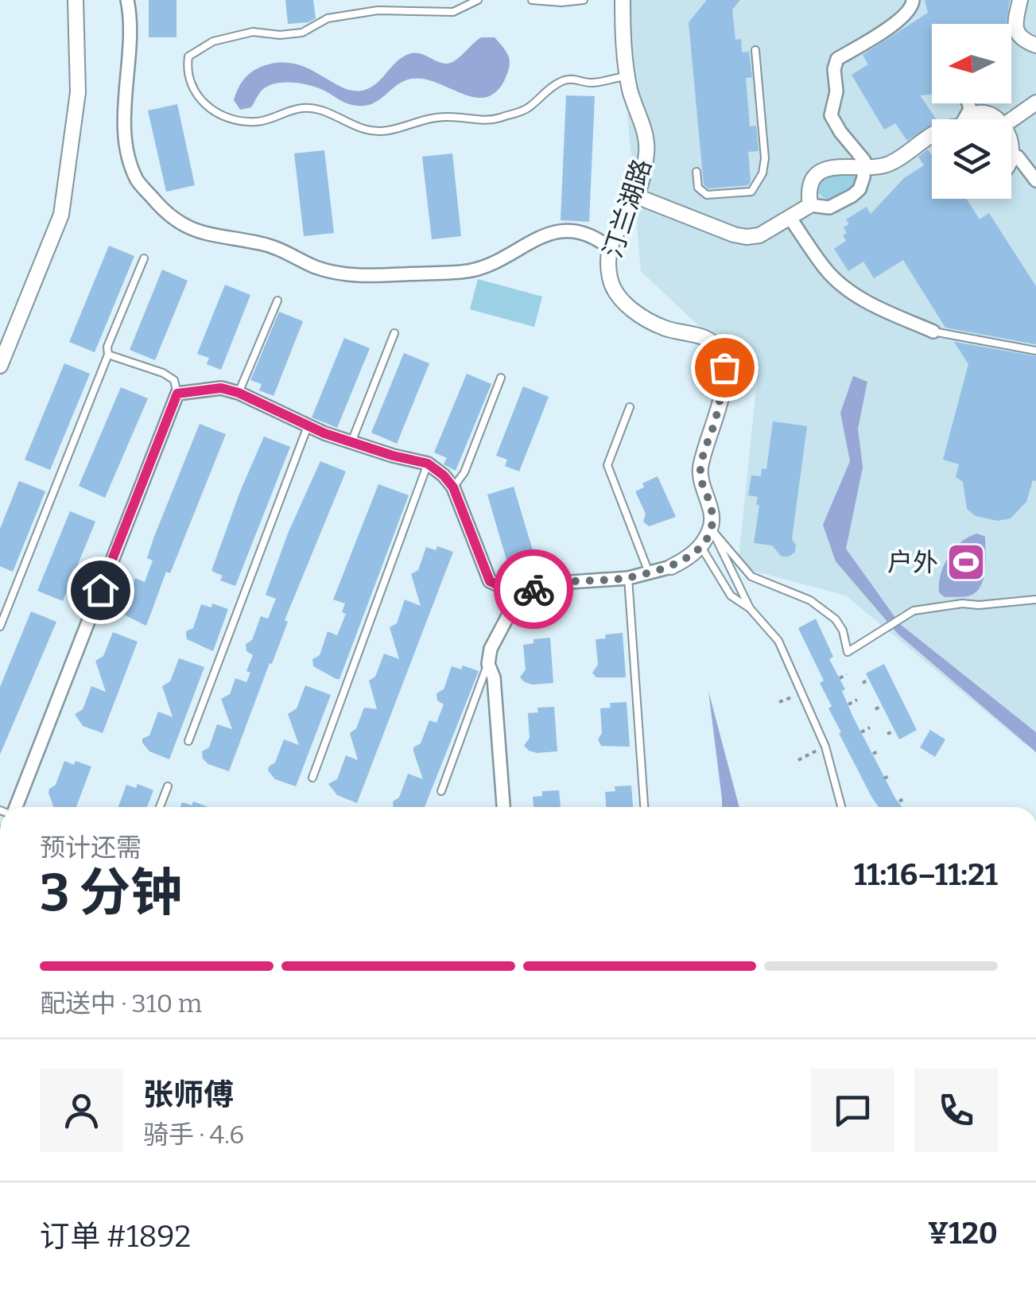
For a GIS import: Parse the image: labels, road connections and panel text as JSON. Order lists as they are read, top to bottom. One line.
{"streets":{"street":["汀兰湖路"]},"places":{"sports":["户外"]},"north":"left","page":{"heading":["3 分钟","预计还需","11:16–11:21"],"panel":["张师傅","骑手 · 4.6","订单 #1892","¥120"],"bar":"配送中 · 310 m"}}
